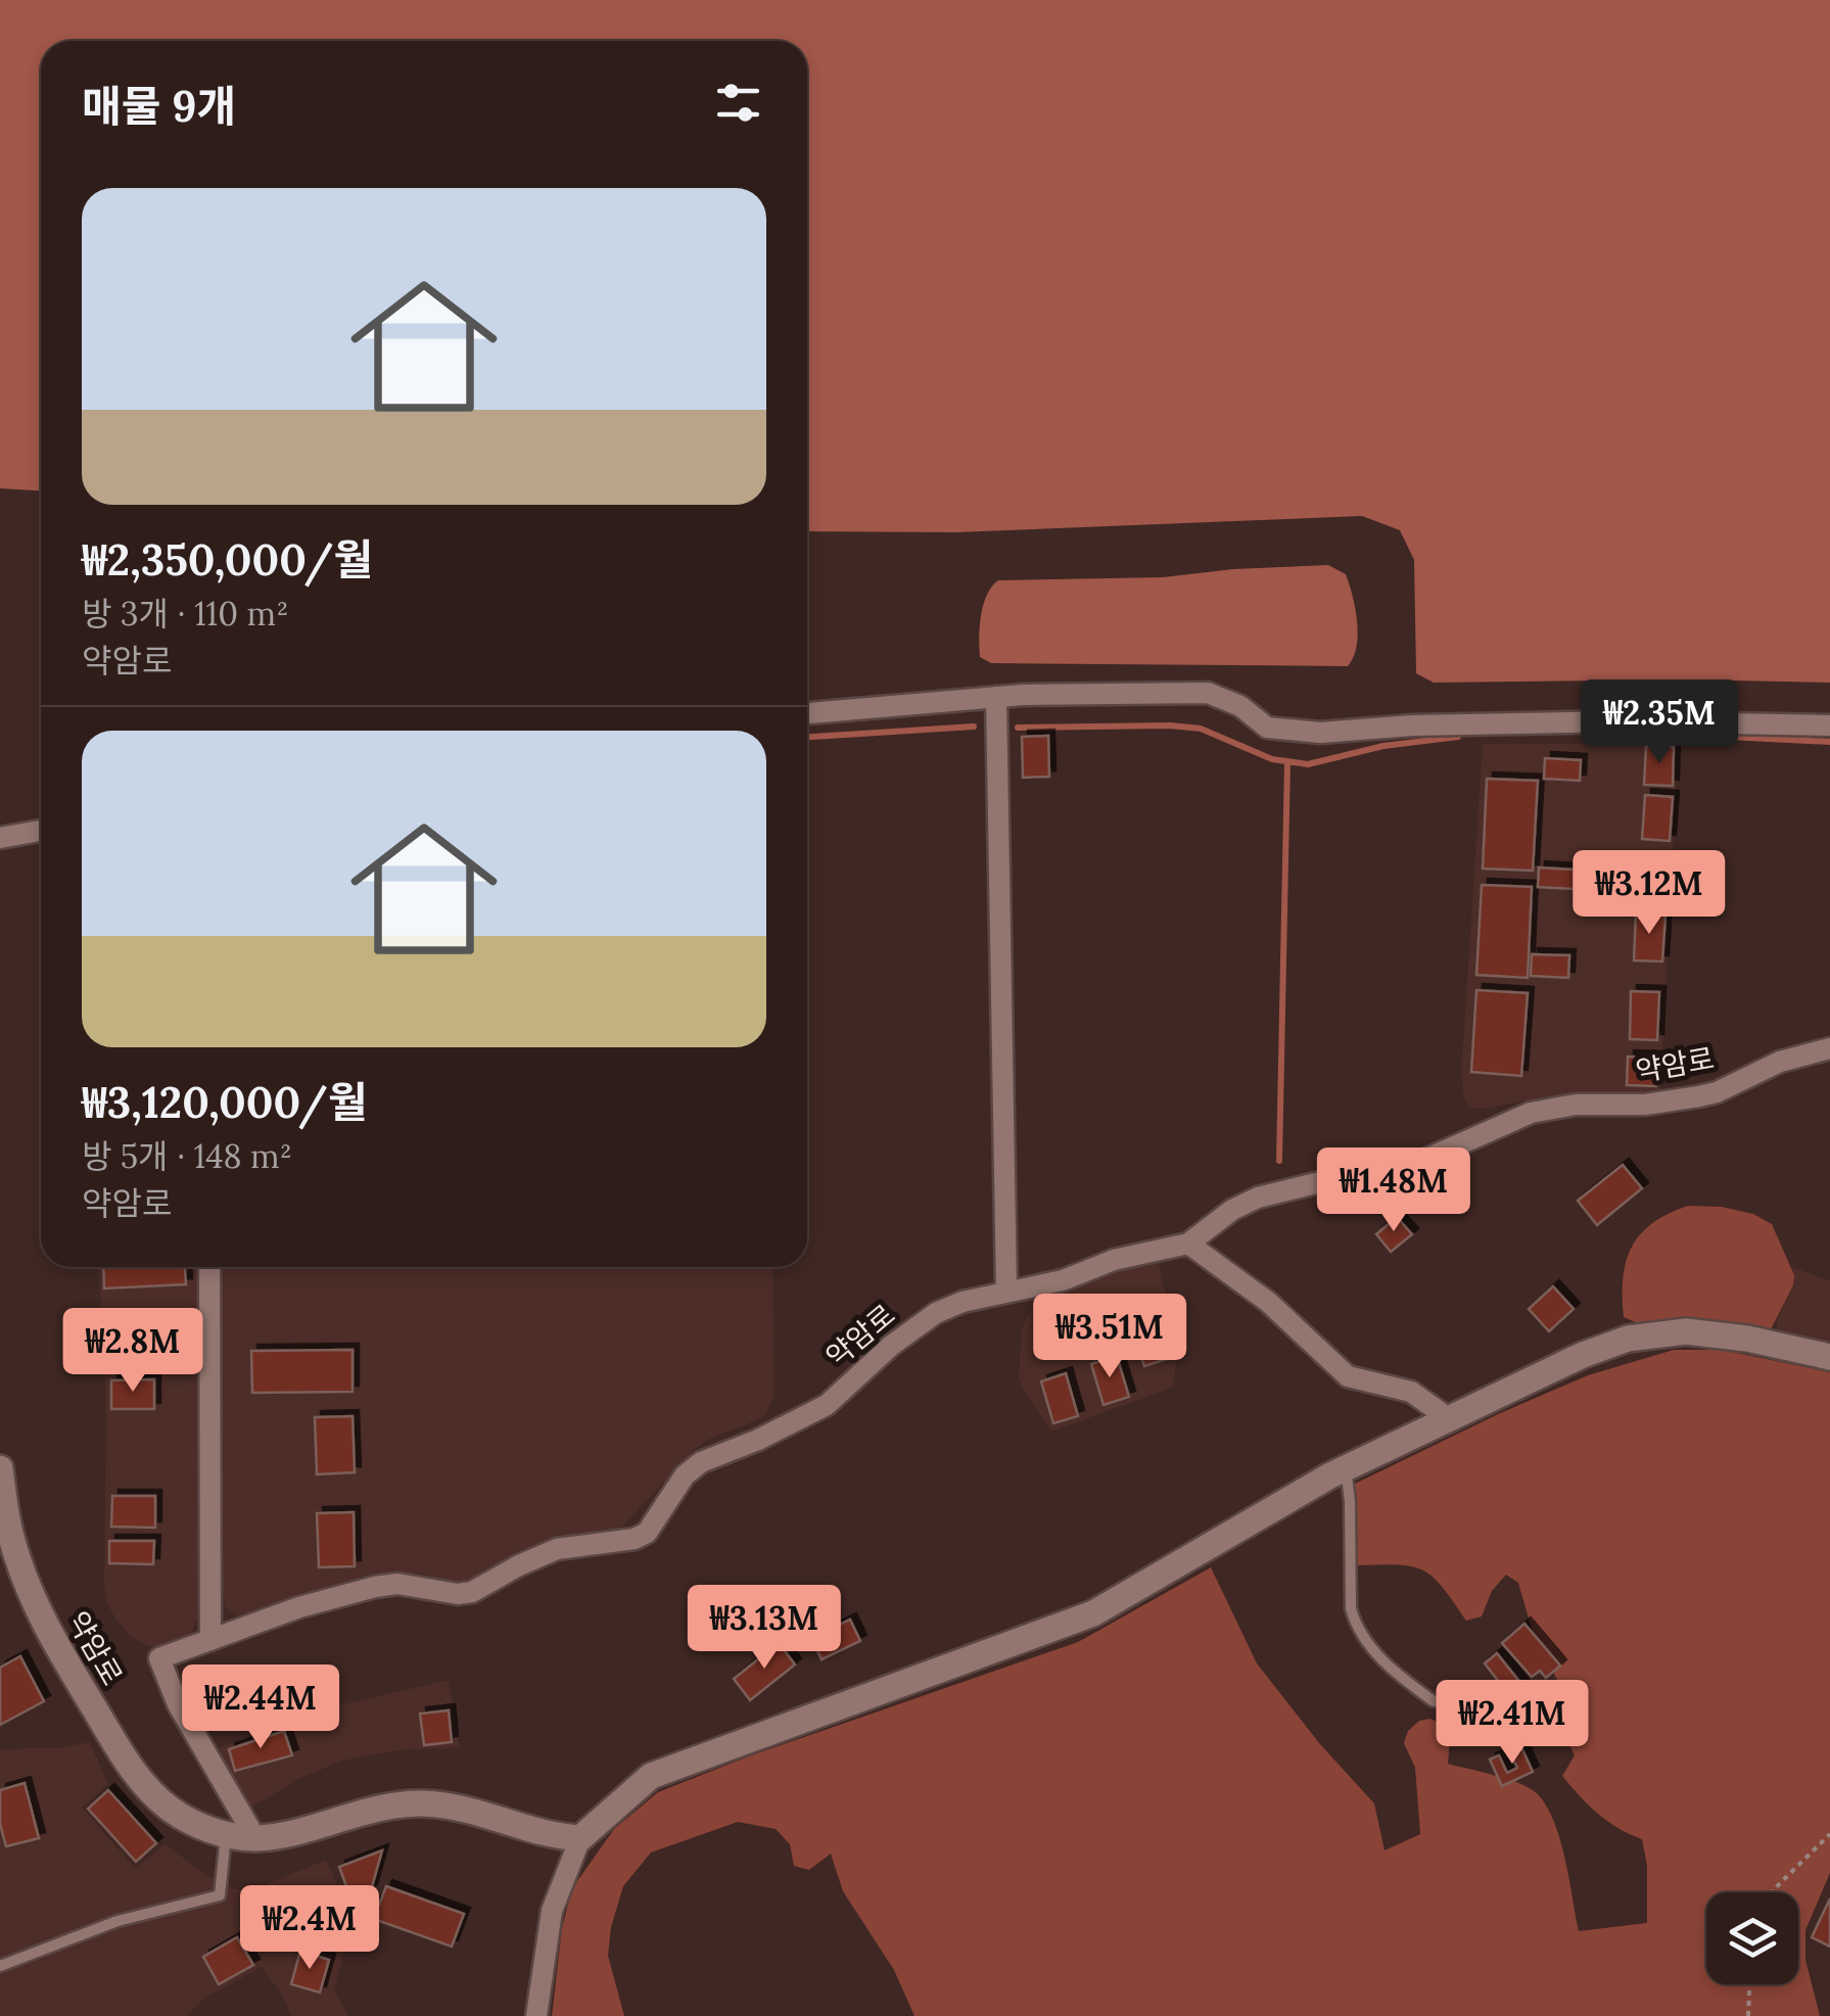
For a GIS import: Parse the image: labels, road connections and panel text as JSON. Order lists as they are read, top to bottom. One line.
{"streets":{"street":["약암로"]},"page":{"heading":"매물 9개","list":[{"name":"₩2,350,000/월","note":"방 3개 · 110 m² · 약암로"},{"name":"₩3,120,000/월","note":"방 5개 · 148 m² · 약암로"}],"price":["₩2.35M","₩3.12M","₩1.48M","₩3.51M","₩2.8M","₩3.13M","₩2.44M","₩2.41M","₩2.4M"]}}
